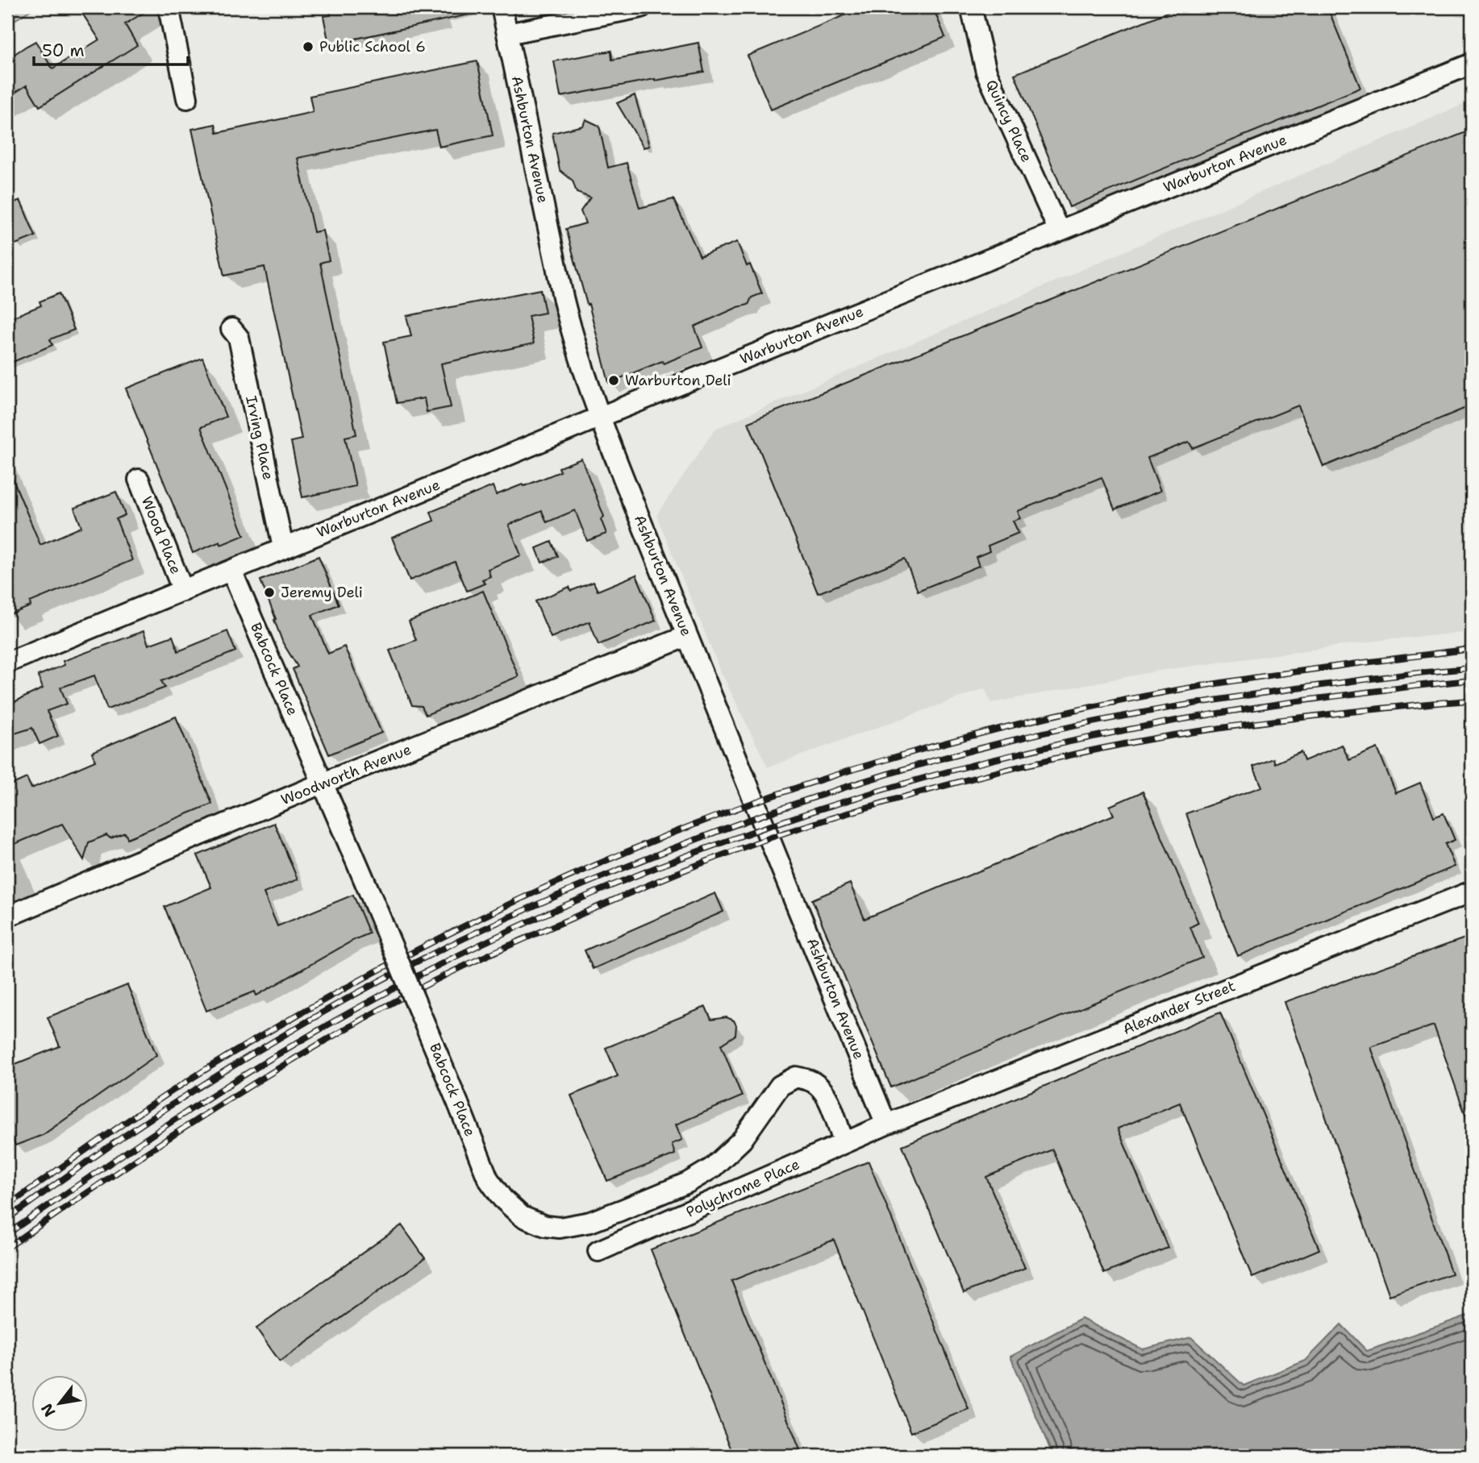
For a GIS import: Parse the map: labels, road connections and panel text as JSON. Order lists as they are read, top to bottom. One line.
{"streets":{"street":["Quincy Place","Ashburton Avenue","Warburton Avenue","Irving Place","Wood Place","Babcock Place","Woodworth Avenue","Alexander Street","Polychrome Place"]},"crossings":[["Quincy Place","Warburton Avenue"],["Ashburton Avenue","Warburton Avenue"],["Ashburton Avenue","Woodworth Avenue"],["Ashburton Avenue","Alexander Street"],["Ashburton Avenue","Polychrome Place"],["Warburton Avenue","Irving Place"],["Warburton Avenue","Wood Place"],["Warburton Avenue","Babcock Place"],["Babcock Place","Woodworth Avenue"],["Babcock Place","Polychrome Place"],["Alexander Street","Polychrome Place"]],"places":["Public School 6","Warburton Deli","Jeremy Deli"],"scale_bar":"50 m","north":"bottom left"}
